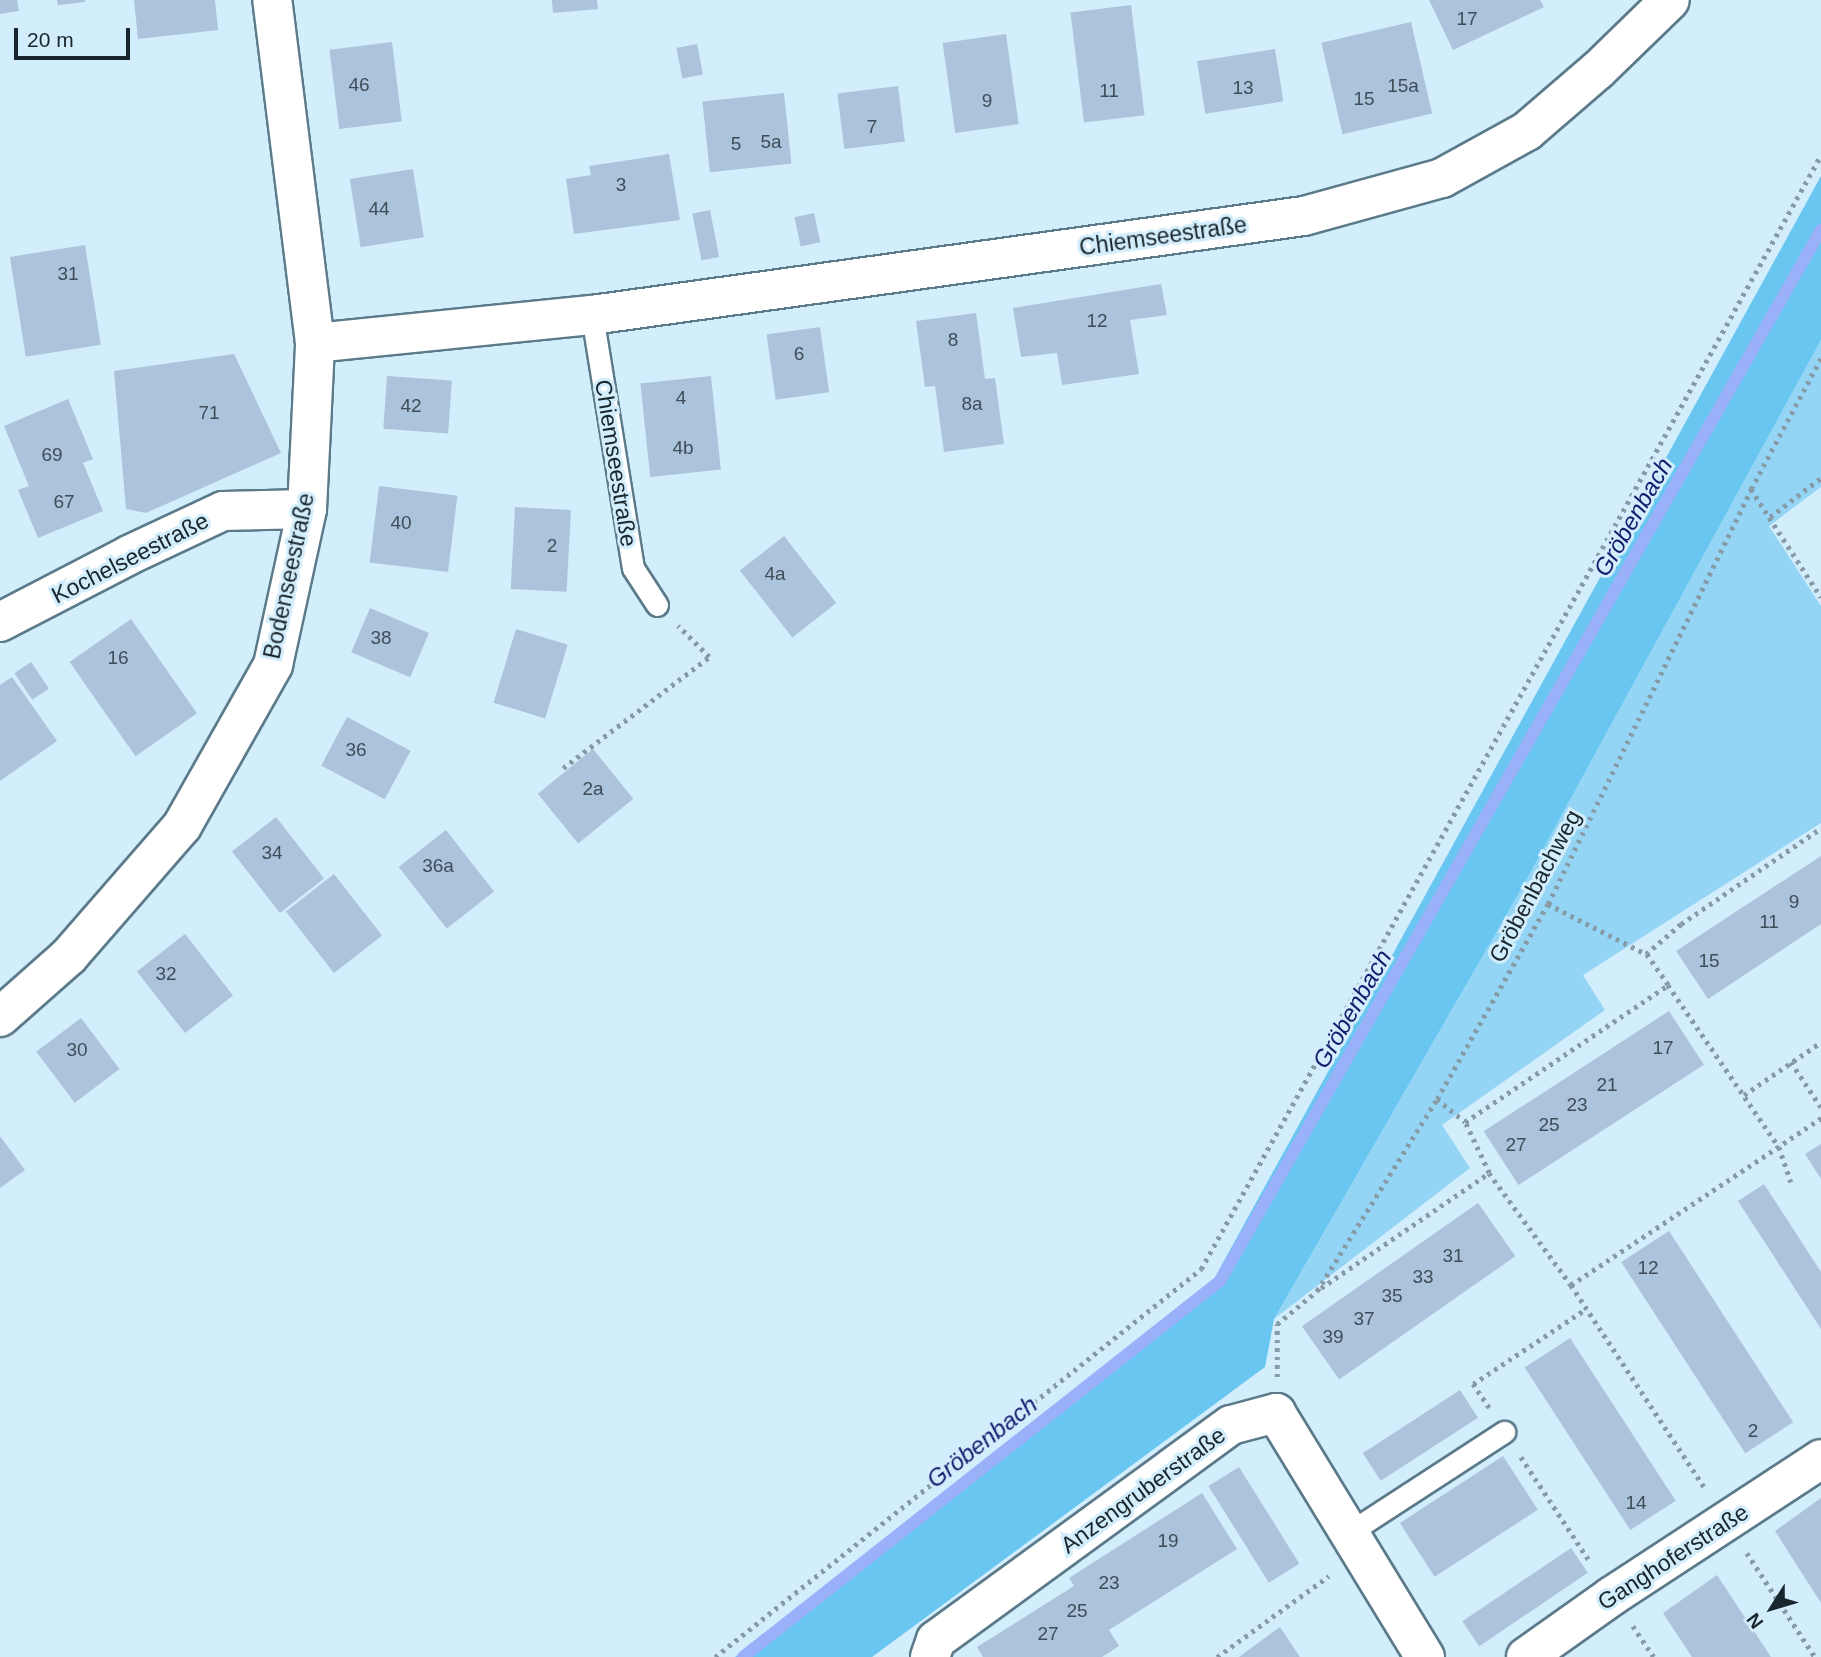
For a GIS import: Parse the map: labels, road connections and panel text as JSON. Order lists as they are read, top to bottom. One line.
{"streets":{"street":["Chiemseestraße","Kochelseestraße","Bodenseestraße","Anzengruberstraße","Ganghoferstraße"],"path":["Gröbenbachweg"]},"crossings":[["Chiemseestraße","Bodenseestraße"],["Kochelseestraße","Bodenseestraße"],["Gröbenbachweg","Anzengruberstraße"]],"water":["Gröbenbach"],"house_numbers":["17","46","15a","13","11","15","9","7","5a","5","3","44","31","12","8","6","4","8a","42","71","4b","69","67","40","2","4a","38","16","36","2a","34","36a","9","11","15","32","17","30","21","23","25","27","31","12","33","35","37","39","2","14","19","23","25","27"],"scale_bar":"20 m","north":"bottom left"}
